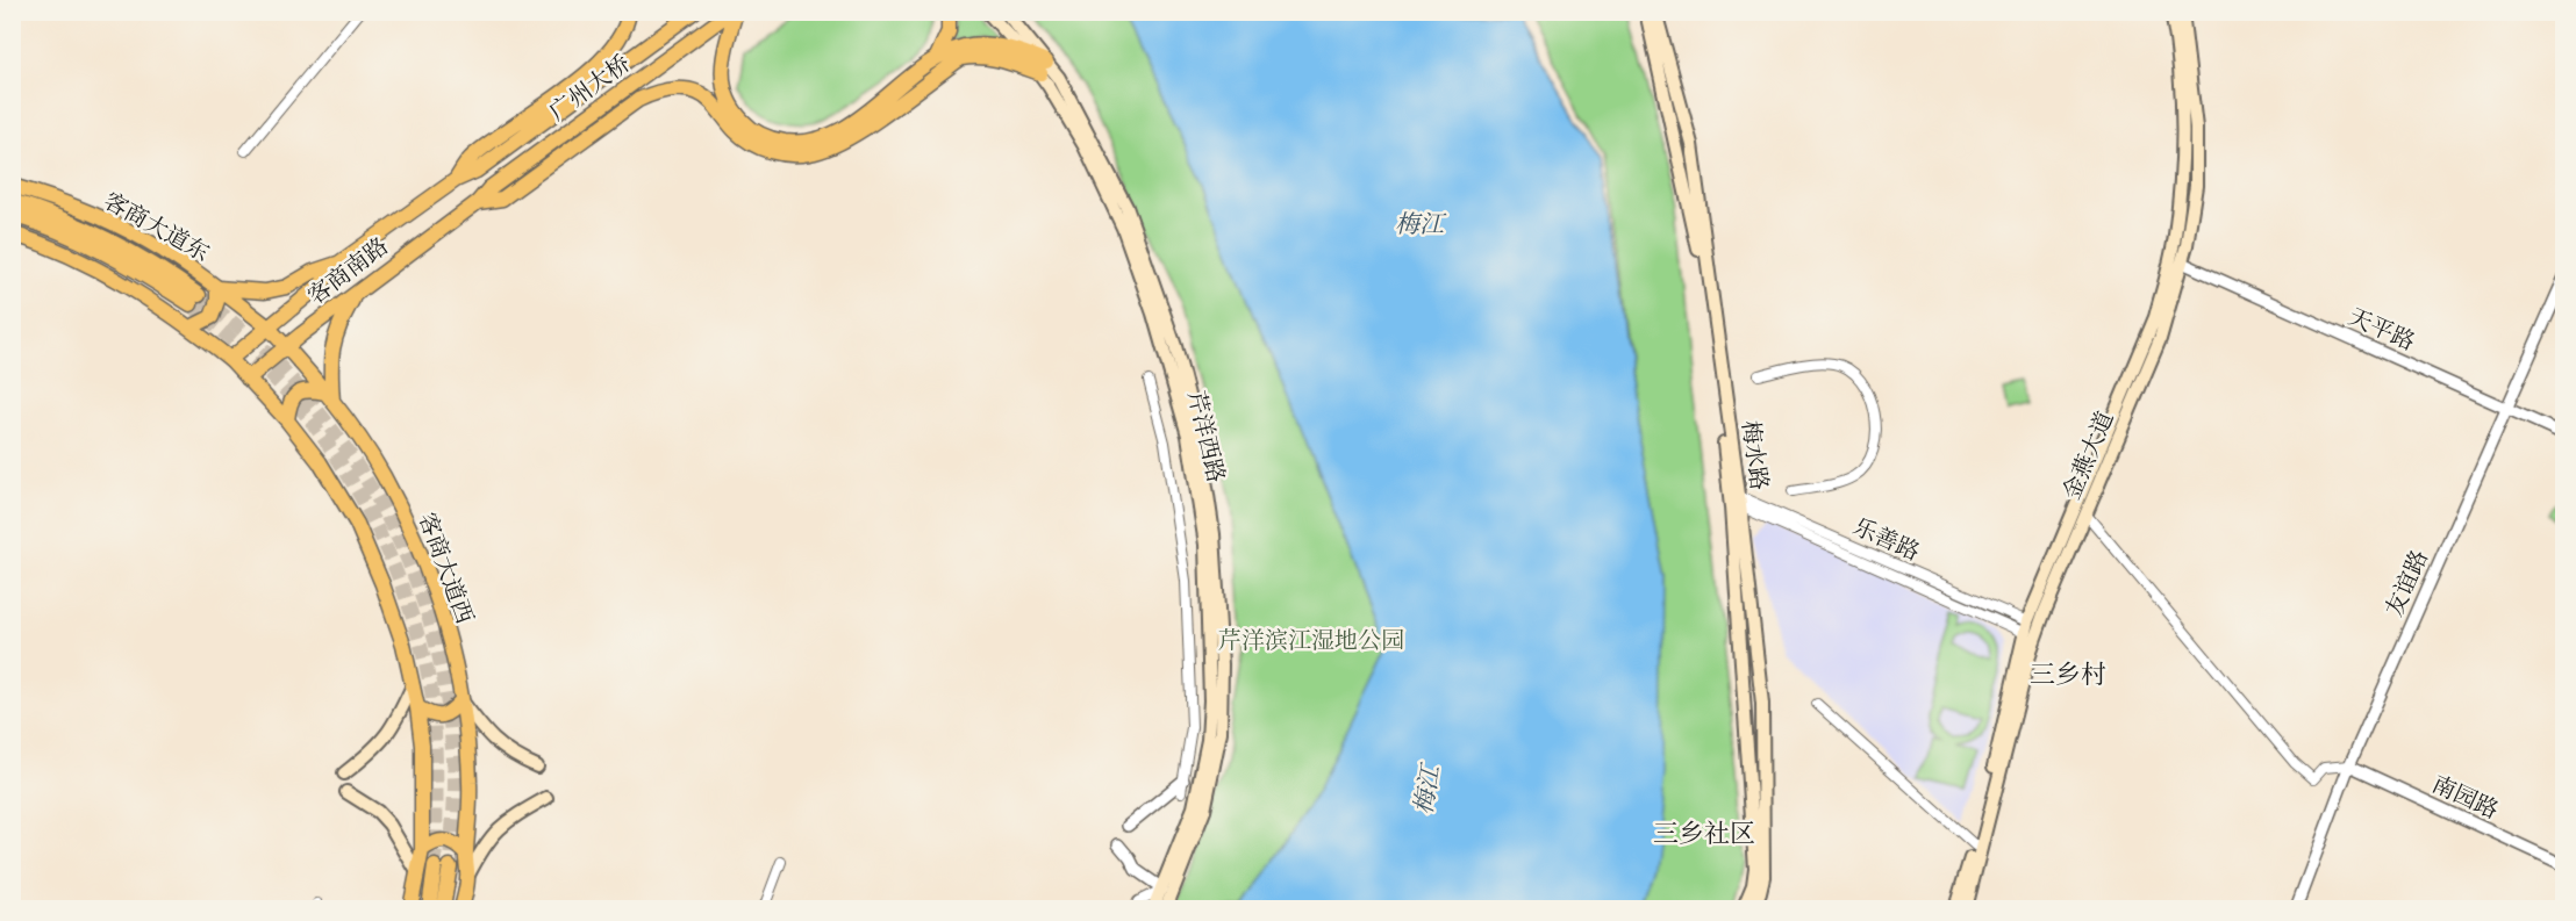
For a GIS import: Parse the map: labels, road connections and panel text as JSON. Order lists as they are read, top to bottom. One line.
{"streets":{"main road":["广州大桥","客商大道东","客商南路","芹洋西路","梅水路","金燕大道","客商大道西"],"street":["天平路","乐善路","友谊路","南园路"]},"crossings":[["广州大桥","客商南路"],["客商大道东","客商南路"],["客商大道东","客商大道西"],["客商南路","客商大道西"],["天平路","金燕大道"],["天平路","友谊路"],["梅水路","乐善路"],["金燕大道","乐善路"],["友谊路","南园路"]],"districts":["三乡村","三乡社区"],"water":["梅江"],"parks":["芹洋滨江湿地公园"]}
